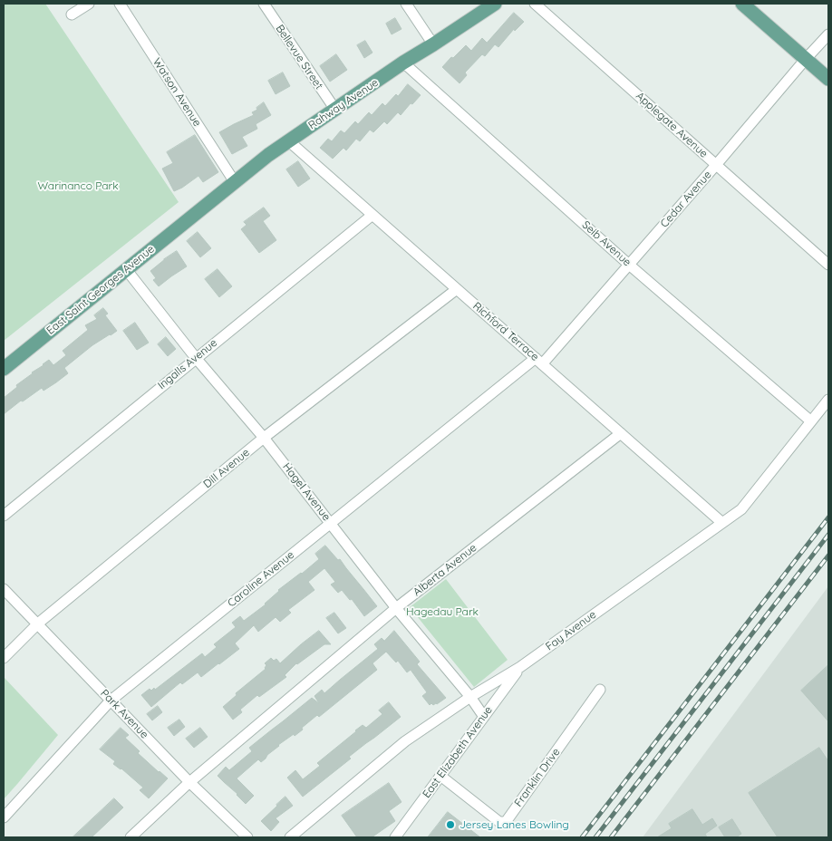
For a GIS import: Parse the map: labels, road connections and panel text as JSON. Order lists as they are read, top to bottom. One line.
{"streets":{"main road":["Rahway Avenue","East Saint Georges Avenue"],"street":["Bellevue Street","Watson Avenue","Applegate Avenue","Cedar Avenue","Seib Avenue","Richford Terrace","Ingalls Avenue","Dill Avenue","Hagel Avenue","Alberta Avenue","Caroline Avenue","Fay Avenue","Park Avenue","East Elizabeth Avenue","Franklin Drive"]},"crossings":[["Bellevue Street","Rahway Avenue"],["Watson Avenue","Rahway Avenue"],["Rahway Avenue","Seib Avenue"],["Rahway Avenue","East Saint Georges Avenue"],["Rahway Avenue","Richford Terrace"],["Applegate Avenue","Cedar Avenue"],["Cedar Avenue","Seib Avenue"],["Cedar Avenue","Richford Terrace"],["Cedar Avenue","Caroline Avenue"],["Seib Avenue","Fay Avenue"],["East Saint Georges Avenue","Hagel Avenue"],["Richford Terrace","Ingalls Avenue"],["Richford Terrace","Dill Avenue"],["Richford Terrace","Alberta Avenue"],["Richford Terrace","Caroline Avenue"],["Richford Terrace","Fay Avenue"],["Ingalls Avenue","Hagel Avenue"],["Dill Avenue","Hagel Avenue"],["Dill Avenue","Park Avenue"],["Hagel Avenue","Alberta Avenue"],["Hagel Avenue","Caroline Avenue"],["Hagel Avenue","Fay Avenue"],["Hagel Avenue","East Elizabeth Avenue"],["Alberta Avenue","Park Avenue"],["Caroline Avenue","Park Avenue"],["Fay Avenue","East Elizabeth Avenue"],["East Elizabeth Avenue","Franklin Drive"]],"parks":["Warinanco Park","Hagedau Park"],"places":["Jersey Lanes Bowling"]}
